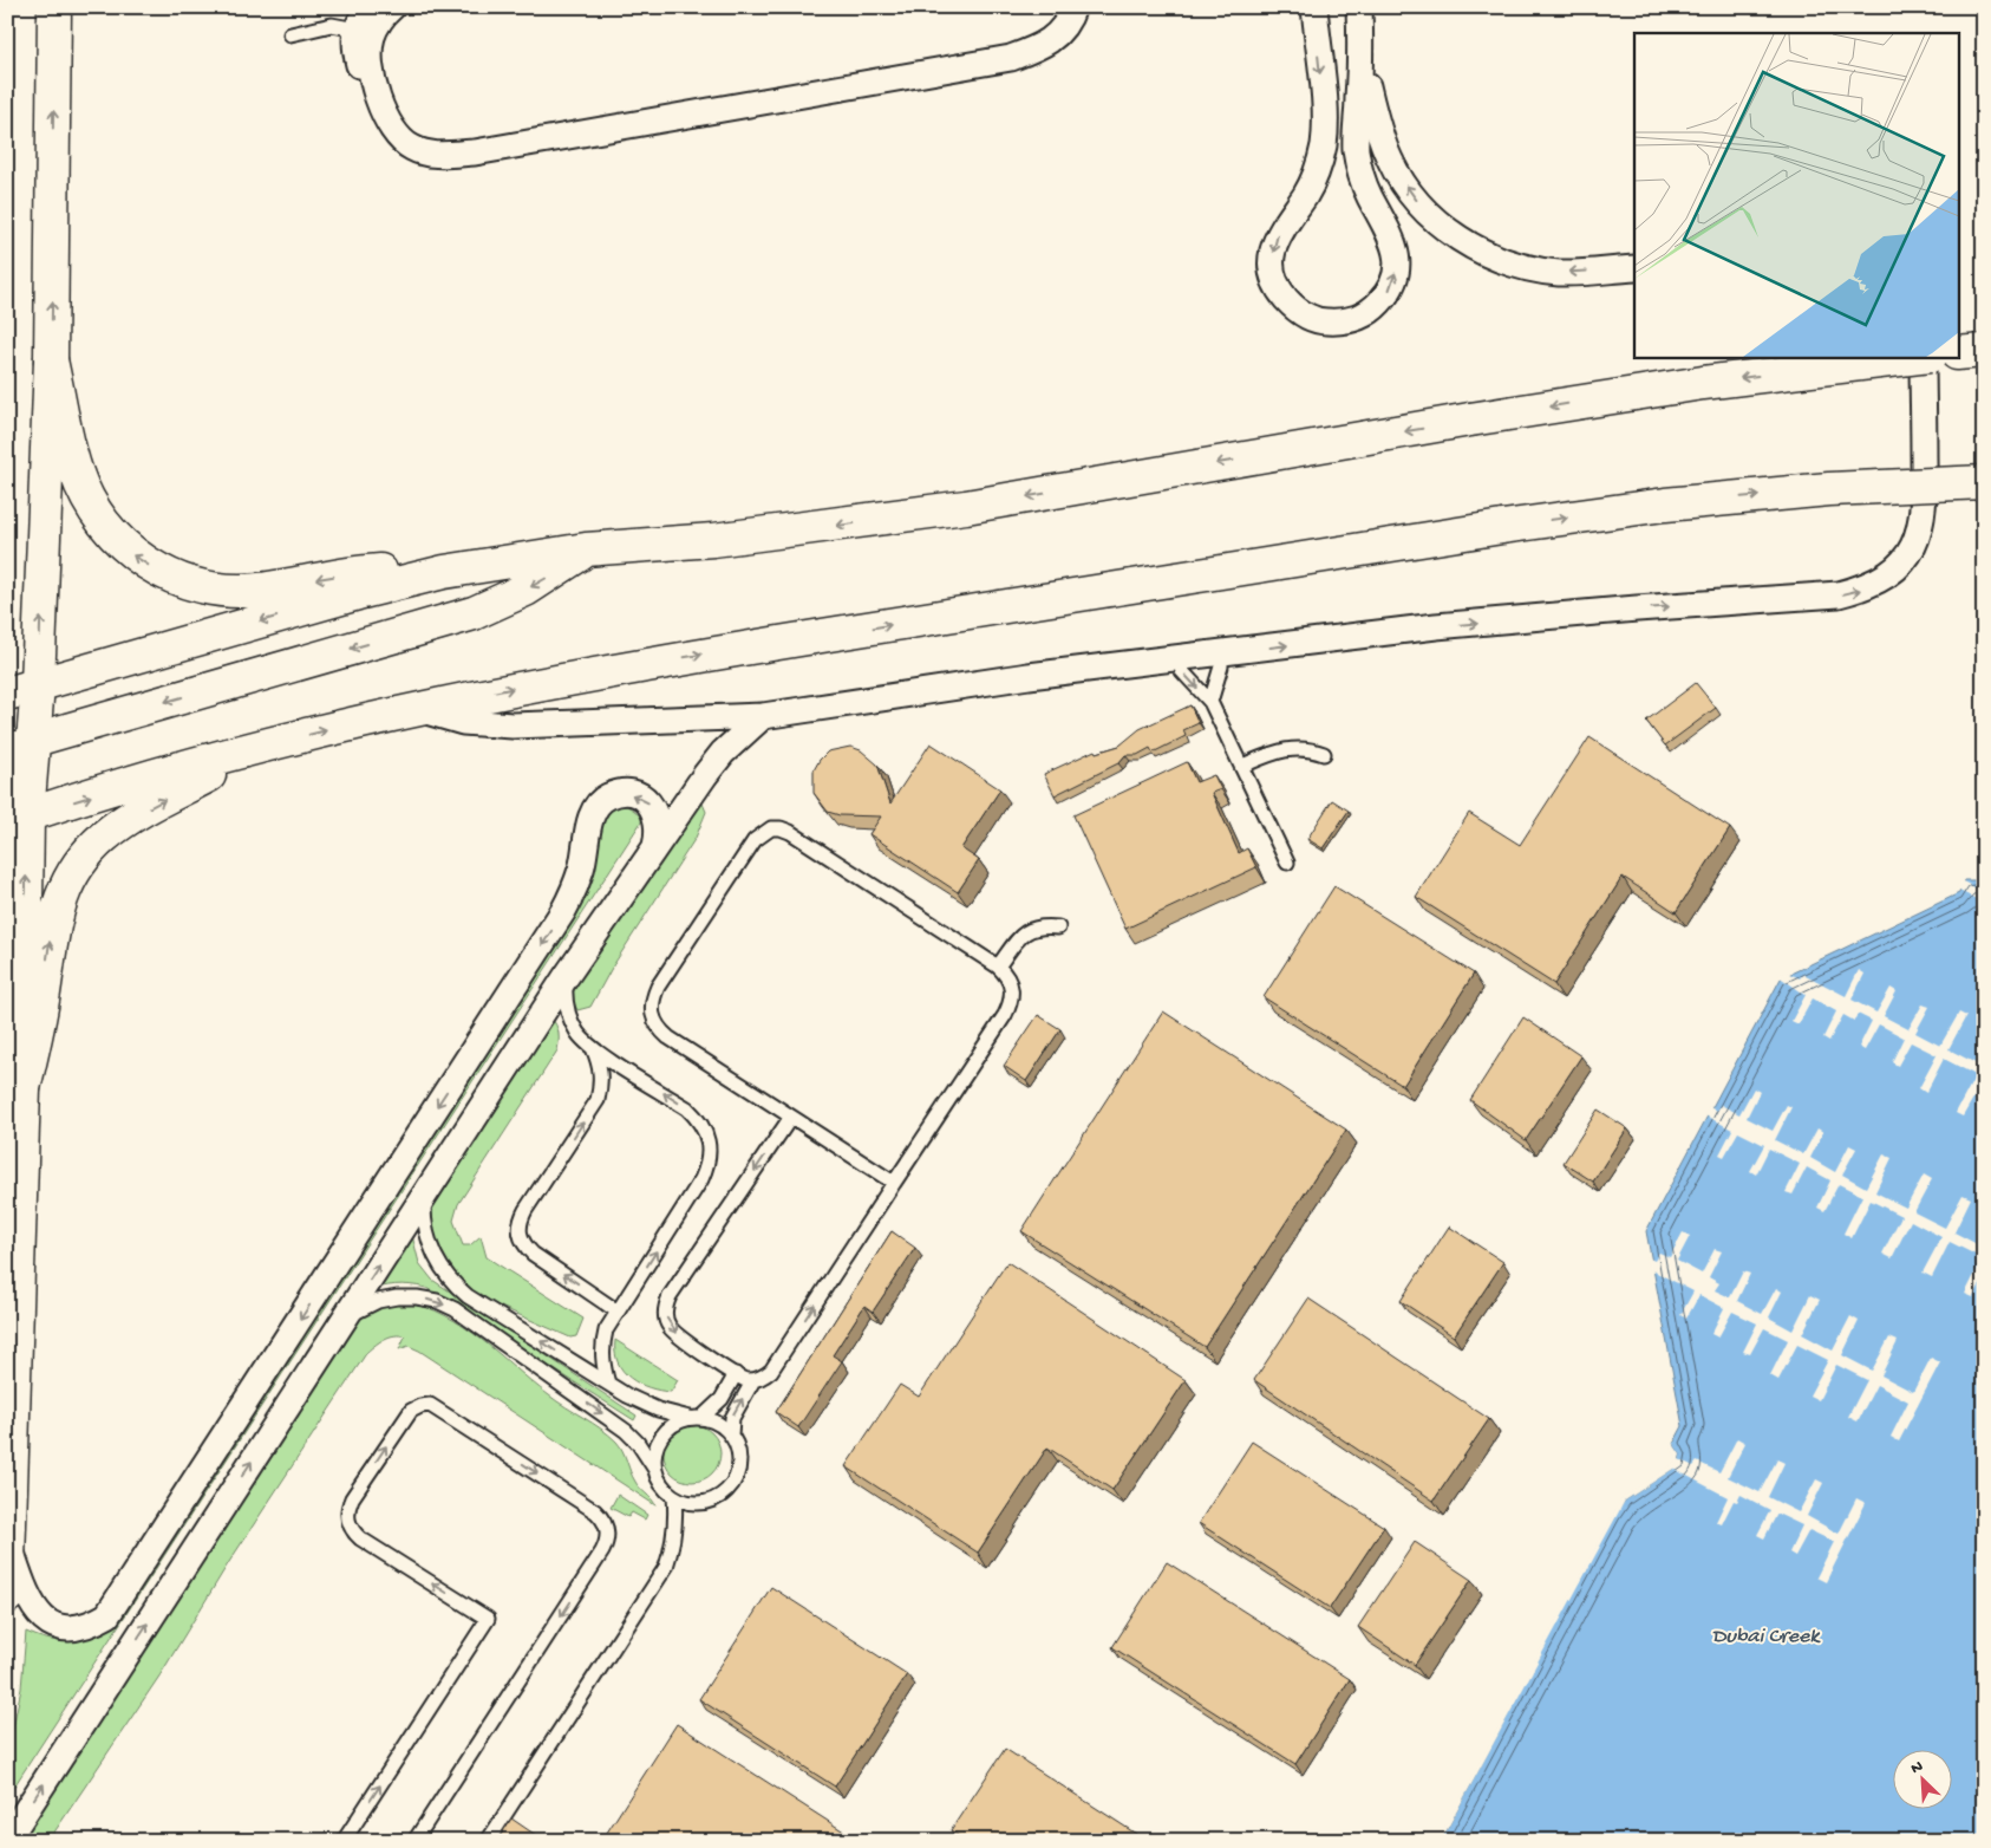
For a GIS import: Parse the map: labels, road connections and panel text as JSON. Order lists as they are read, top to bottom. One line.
{"water":["Dubai Creek"],"north":"top left"}
